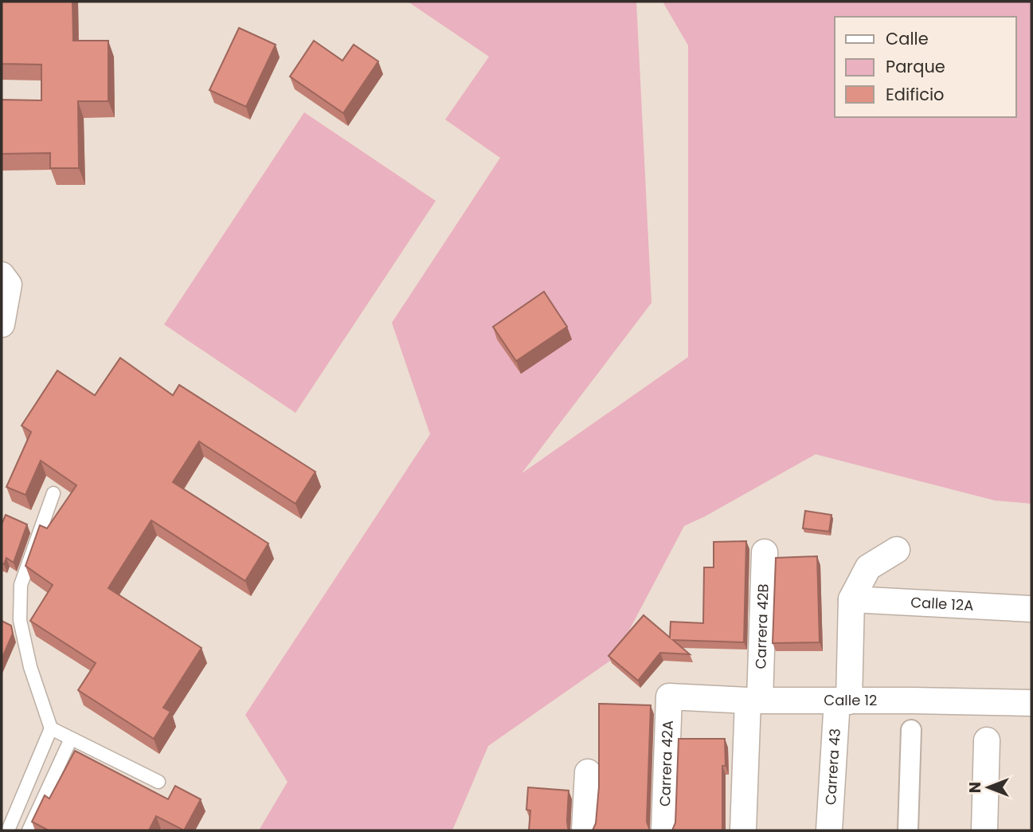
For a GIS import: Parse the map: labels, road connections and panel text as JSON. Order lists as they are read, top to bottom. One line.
{"streets":{"street":["Calle 12A","Carrera 42B","Calle 12","Carrera 42A","Carrera 43"]},"crossings":[["Calle 12A","Carrera 43"],["Carrera 42B","Calle 12"],["Calle 12","Carrera 42A"],["Calle 12","Carrera 43"]],"legend":["Calle","Parque","Edificio"],"north":"left"}
